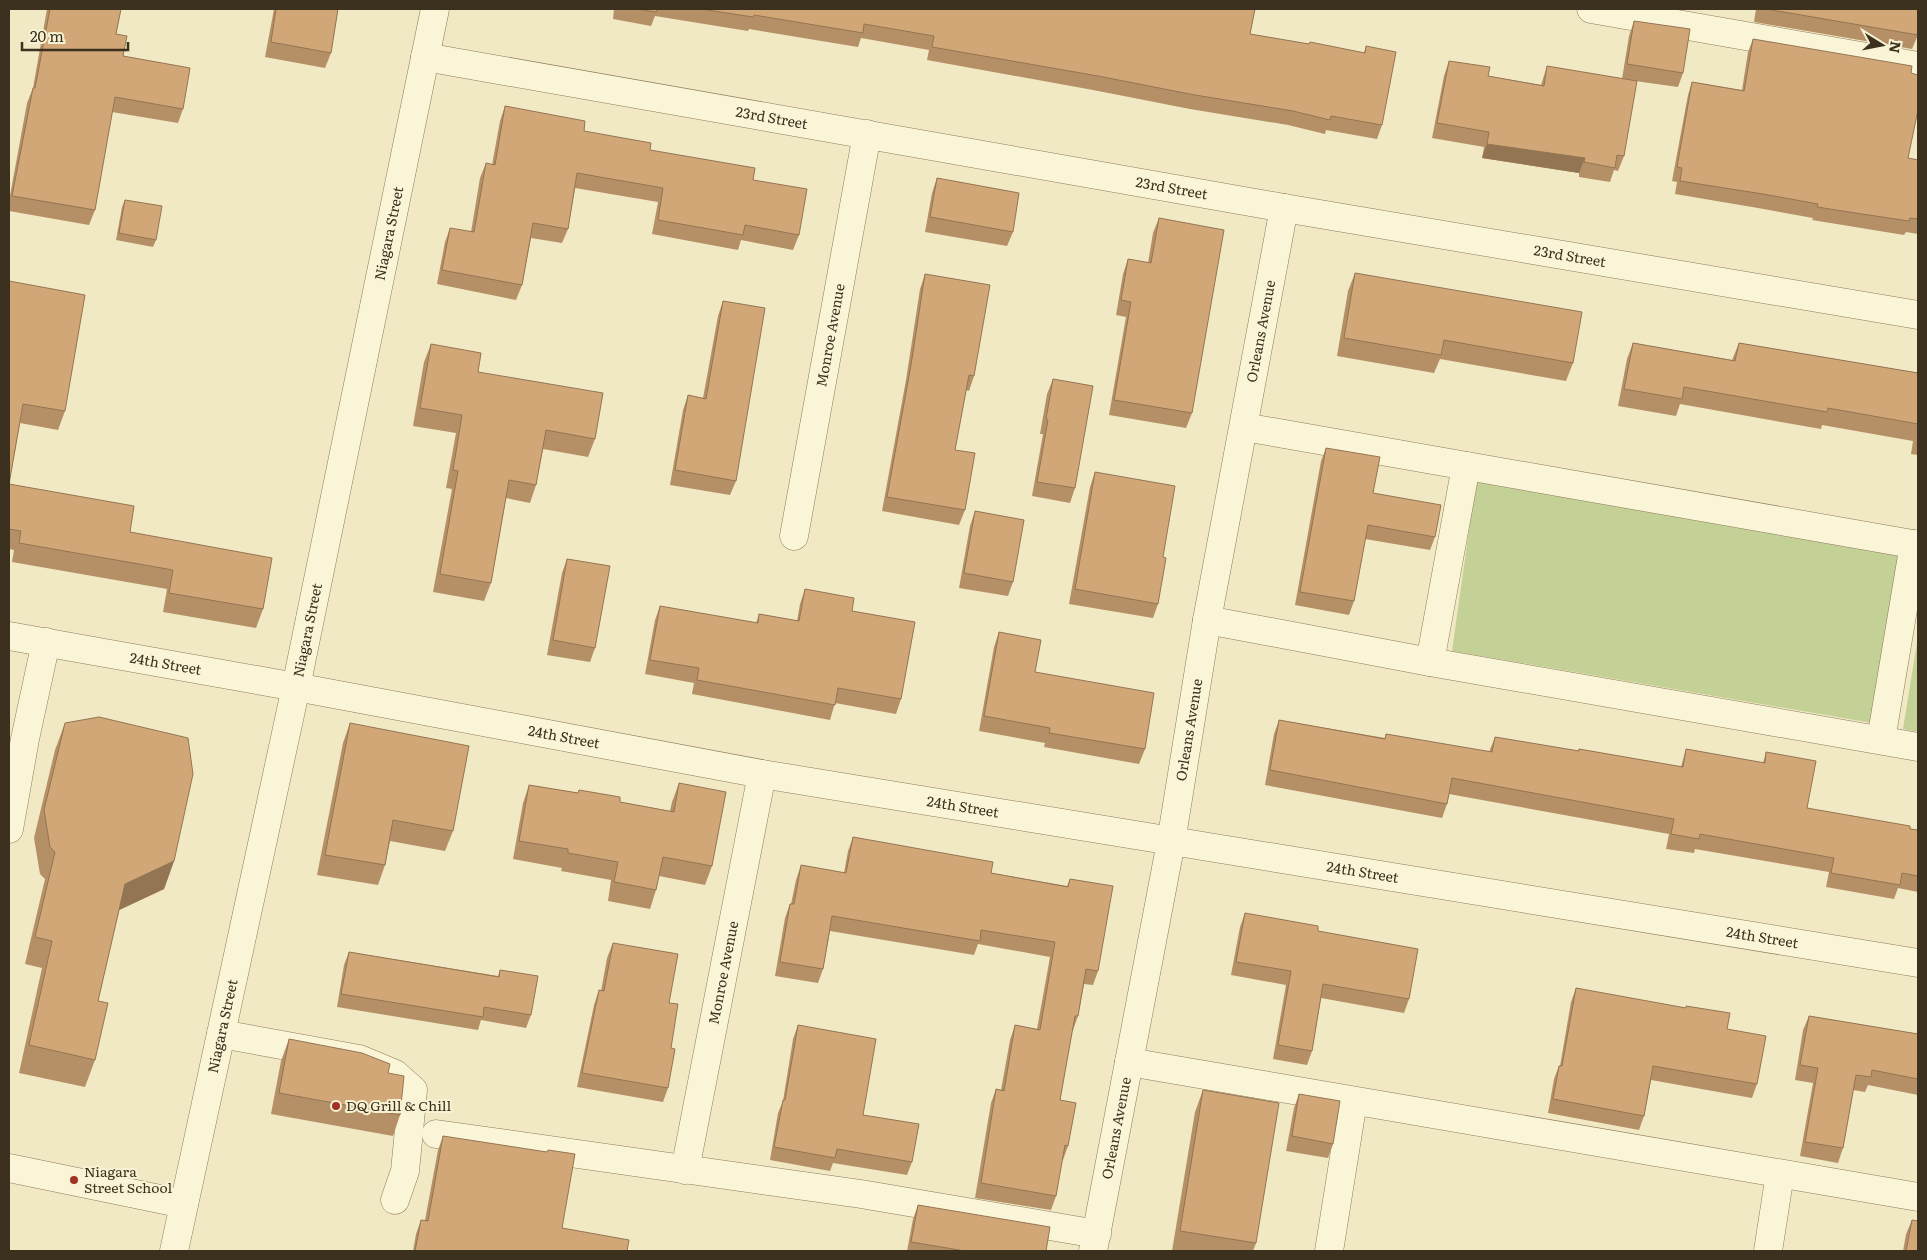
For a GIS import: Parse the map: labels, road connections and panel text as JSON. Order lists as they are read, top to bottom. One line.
{"streets":{"street":["23rd Street","Niagara Street","Orleans Avenue","Monroe Avenue","24th Street"]},"crossings":[["23rd Street","Niagara Street"],["23rd Street","Orleans Avenue"],["23rd Street","Monroe Avenue"],["Niagara Street","24th Street"],["Orleans Avenue","24th Street"],["Monroe Avenue","24th Street"]],"places":["DQ Grill & Chill","Niagara Street School"],"scale_bar":"20 m","north":"right"}
